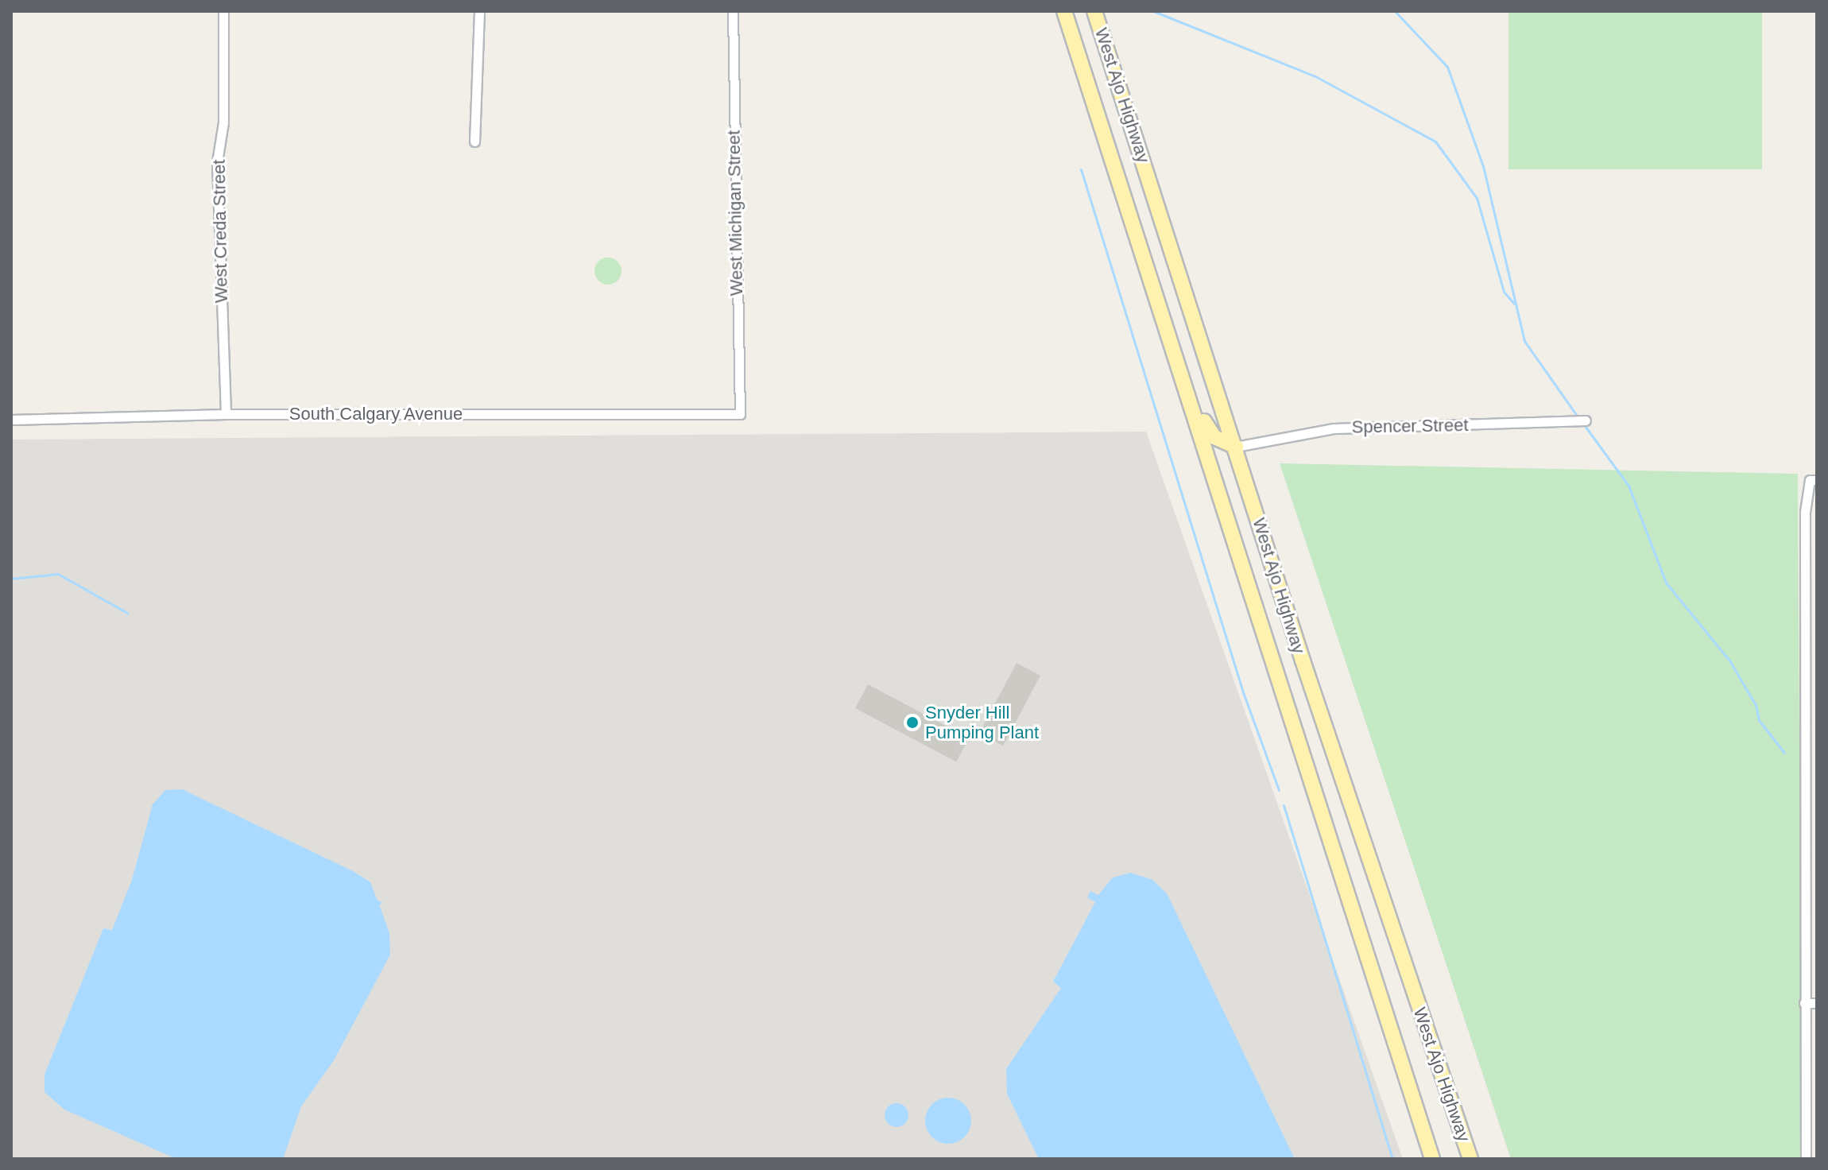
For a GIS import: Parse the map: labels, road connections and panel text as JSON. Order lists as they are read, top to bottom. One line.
{"streets":{"main road":["West Ajo Highway"],"street":["West Michigan Street","West Creda Street","South Calgary Avenue","Spencer Street"]},"crossings":[["West Ajo Highway","Spencer Street"],["West Michigan Street","South Calgary Avenue"],["West Creda Street","South Calgary Avenue"]],"places":["Snyder Hill Pumping Plant"]}
